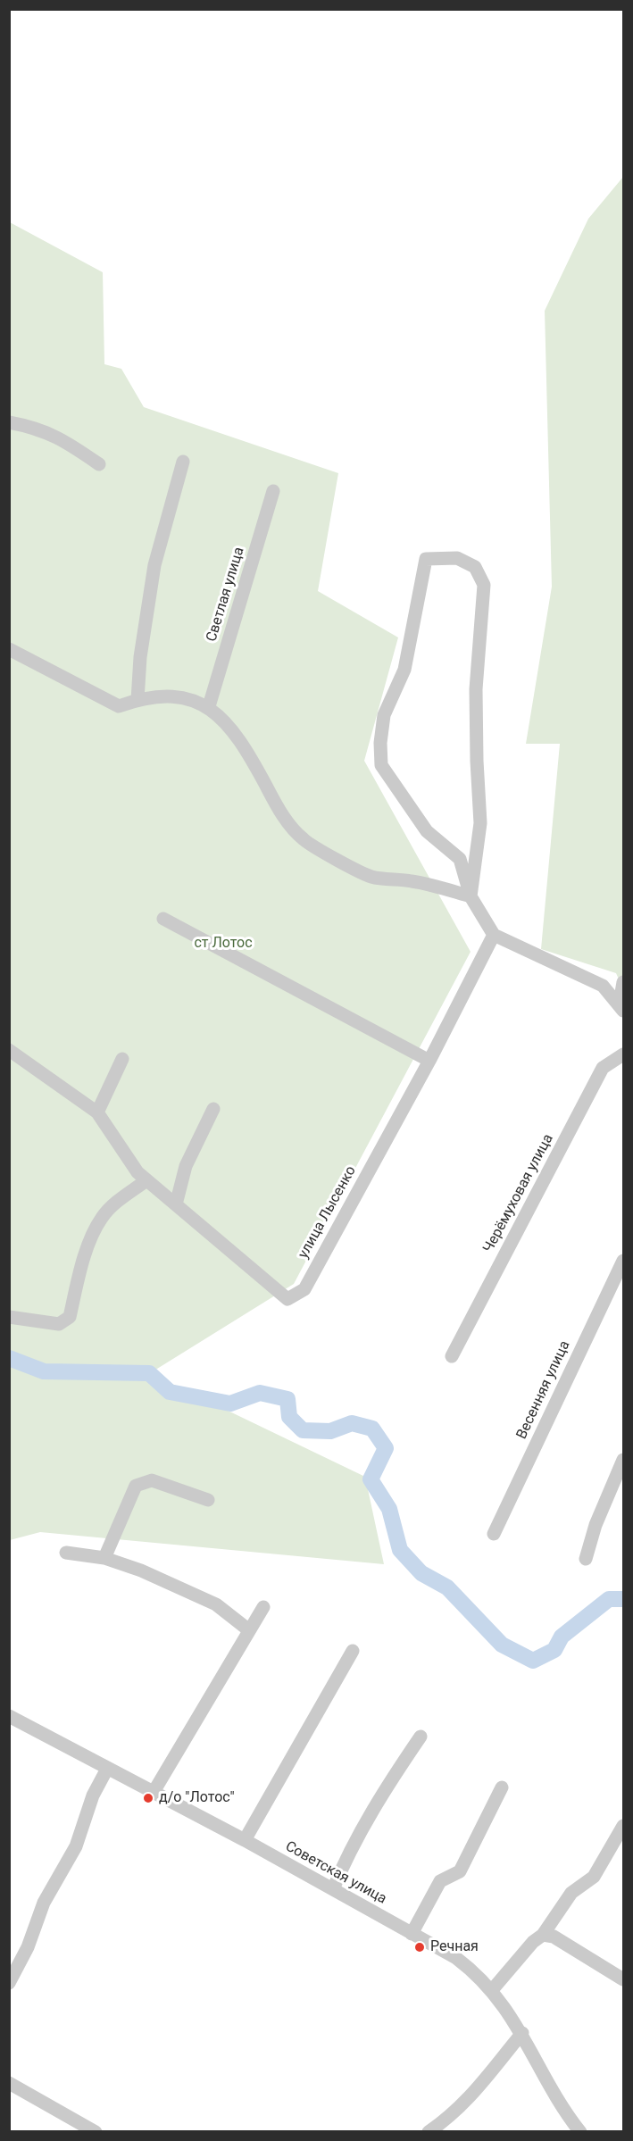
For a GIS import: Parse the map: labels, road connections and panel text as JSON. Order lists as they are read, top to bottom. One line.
{"streets":{"street":["Светлая улица","Черёмуховая улица","улица Лысенко","Весенняя улица","Советская улица"]},"parks":["ст Лотос"],"places":["д/о \"Лотос\"","Речная"]}
